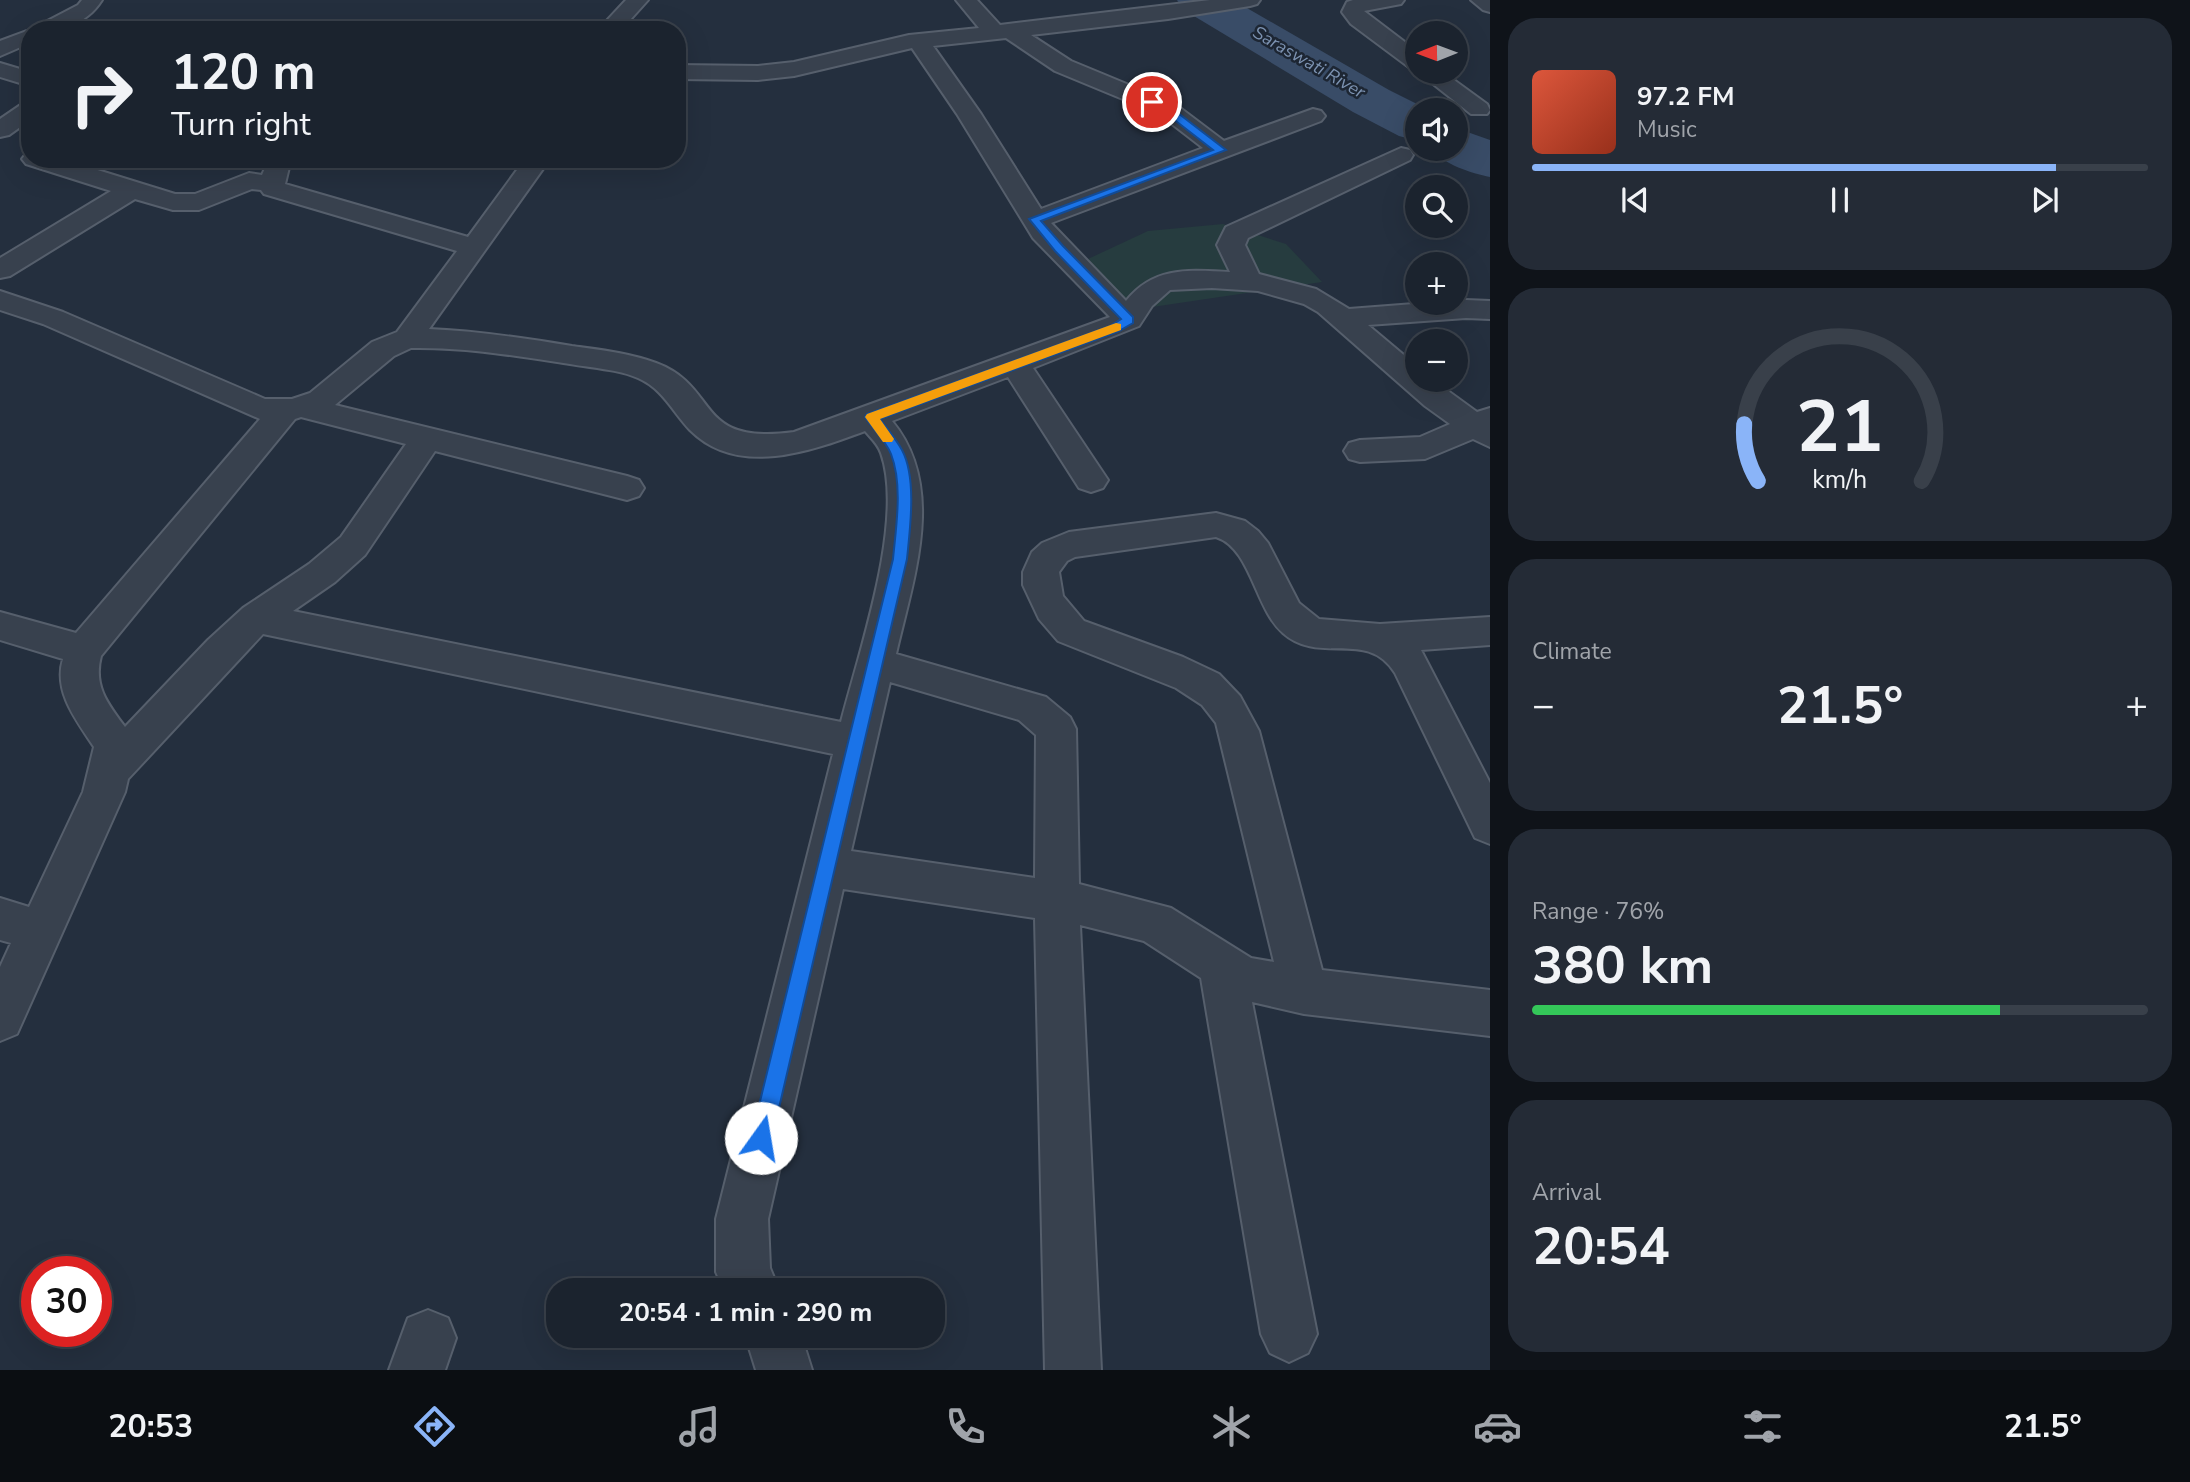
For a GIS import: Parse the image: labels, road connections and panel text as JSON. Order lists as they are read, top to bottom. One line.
{"water":["Saraswati River"],"north":"left","page":{"map_buttons":["+","−"],"turn":["120 m","Turn right"],"song":["97.2 FM","Music"],"tile":["Climate",["Range · 76%","380 km"],["Arrival","20:54"]],"heat":["−","21.5°","+"],"limit":"30","trip":"20:54 · 1 min · 290 m","tabs":["20:53","21.5°"],"gauge":["21","km/h"]}}
